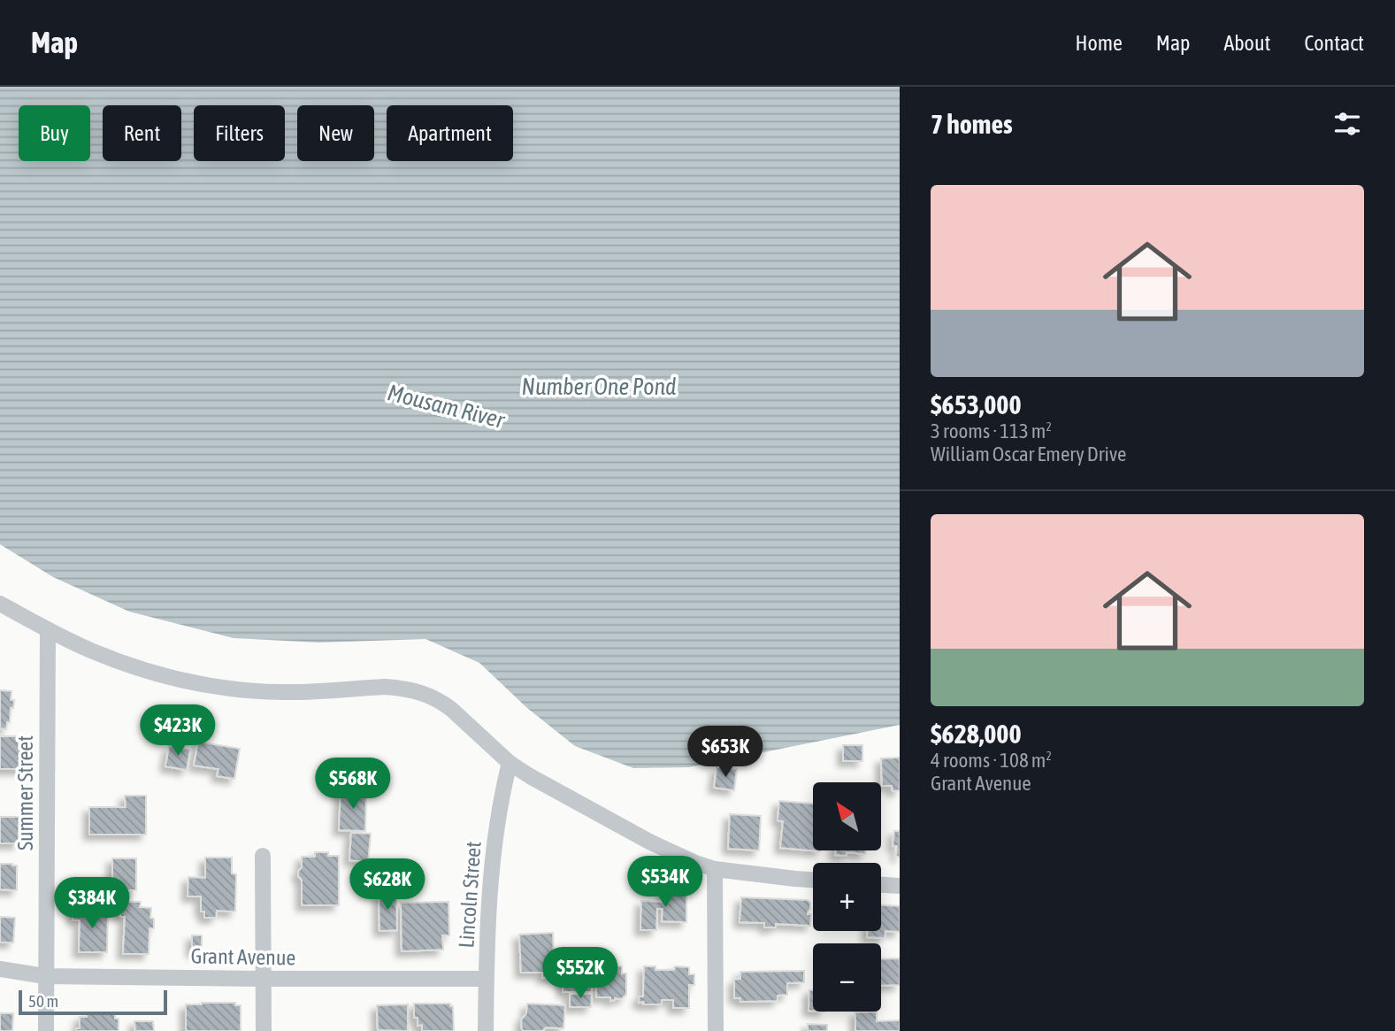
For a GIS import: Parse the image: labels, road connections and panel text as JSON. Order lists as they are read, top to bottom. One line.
{"streets":{"street":["Summer Street","Lincoln Street","Grant Avenue"]},"crossings":[["Summer Street","Grant Avenue"],["Lincoln Street","Grant Avenue"]],"water":["Number One Pond","Mousam River"],"scale_bar":"50 m","north":"top left","page":{"header":"Map","nav":["Home","Map","About","Contact"],"heading":"7 homes","chip":["Buy","Rent","Filters","New","Apartment"],"list":[{"name":"$653,000","note":"3 rooms · 113 m² · William Oscar Emery Drive"},{"name":"$628,000","note":"4 rooms · 108 m² · Grant Avenue"}],"price":["$423K","$653K","$568K","$534K","$628K","$384K","$552K"],"map_buttons":["+","−"],"scale":"50 m"}}
